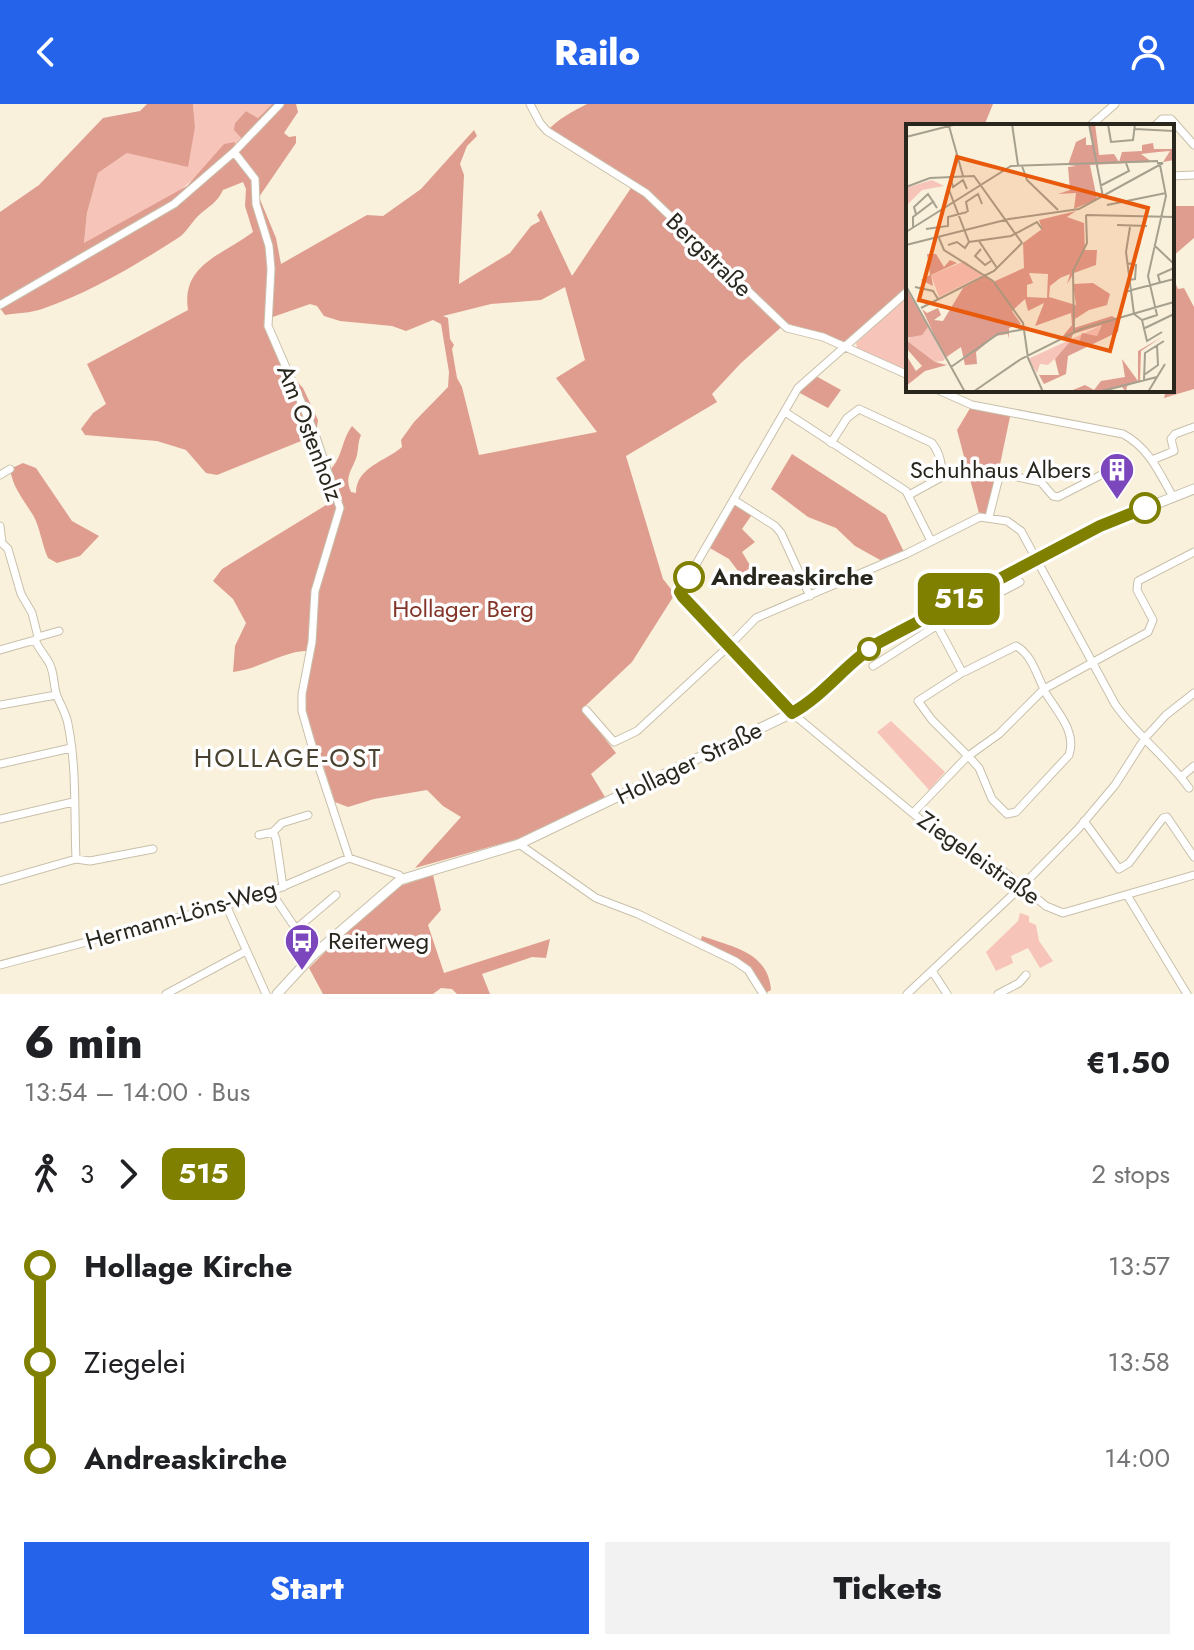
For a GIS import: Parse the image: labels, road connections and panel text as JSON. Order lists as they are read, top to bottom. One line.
{"streets":{"main road":["Hollager Straße"],"street":["Bergstraße","Am Ostenholz","Ziegeleistraße","Hermann-Löns-Weg"]},"crossings":[["Am Ostenholz","Hermann-Löns-Weg"],["Hollager Straße","Ziegeleistraße"]],"districts":["HOLLAGE-OST"],"parks":["Hollager Berg"],"places":{"building":["Schuhhaus Albers"],"other":["Andreaskirche"],"bus stop":["Reiterweg"]},"lines":["bus line 515"],"page":{"header":"Railo","on_map":"515","heading":["6 min","13:54 – 14:00 · Bus","€1.50"],"legs":["3","515","2 stops"],"list":[{"name":"Hollage Kirche","value":"13:57"},{"name":"Ziegelei","value":"13:58"},{"name":"Andreaskirche","value":"14:00"}],"buttons":["Start","Tickets"]}}
